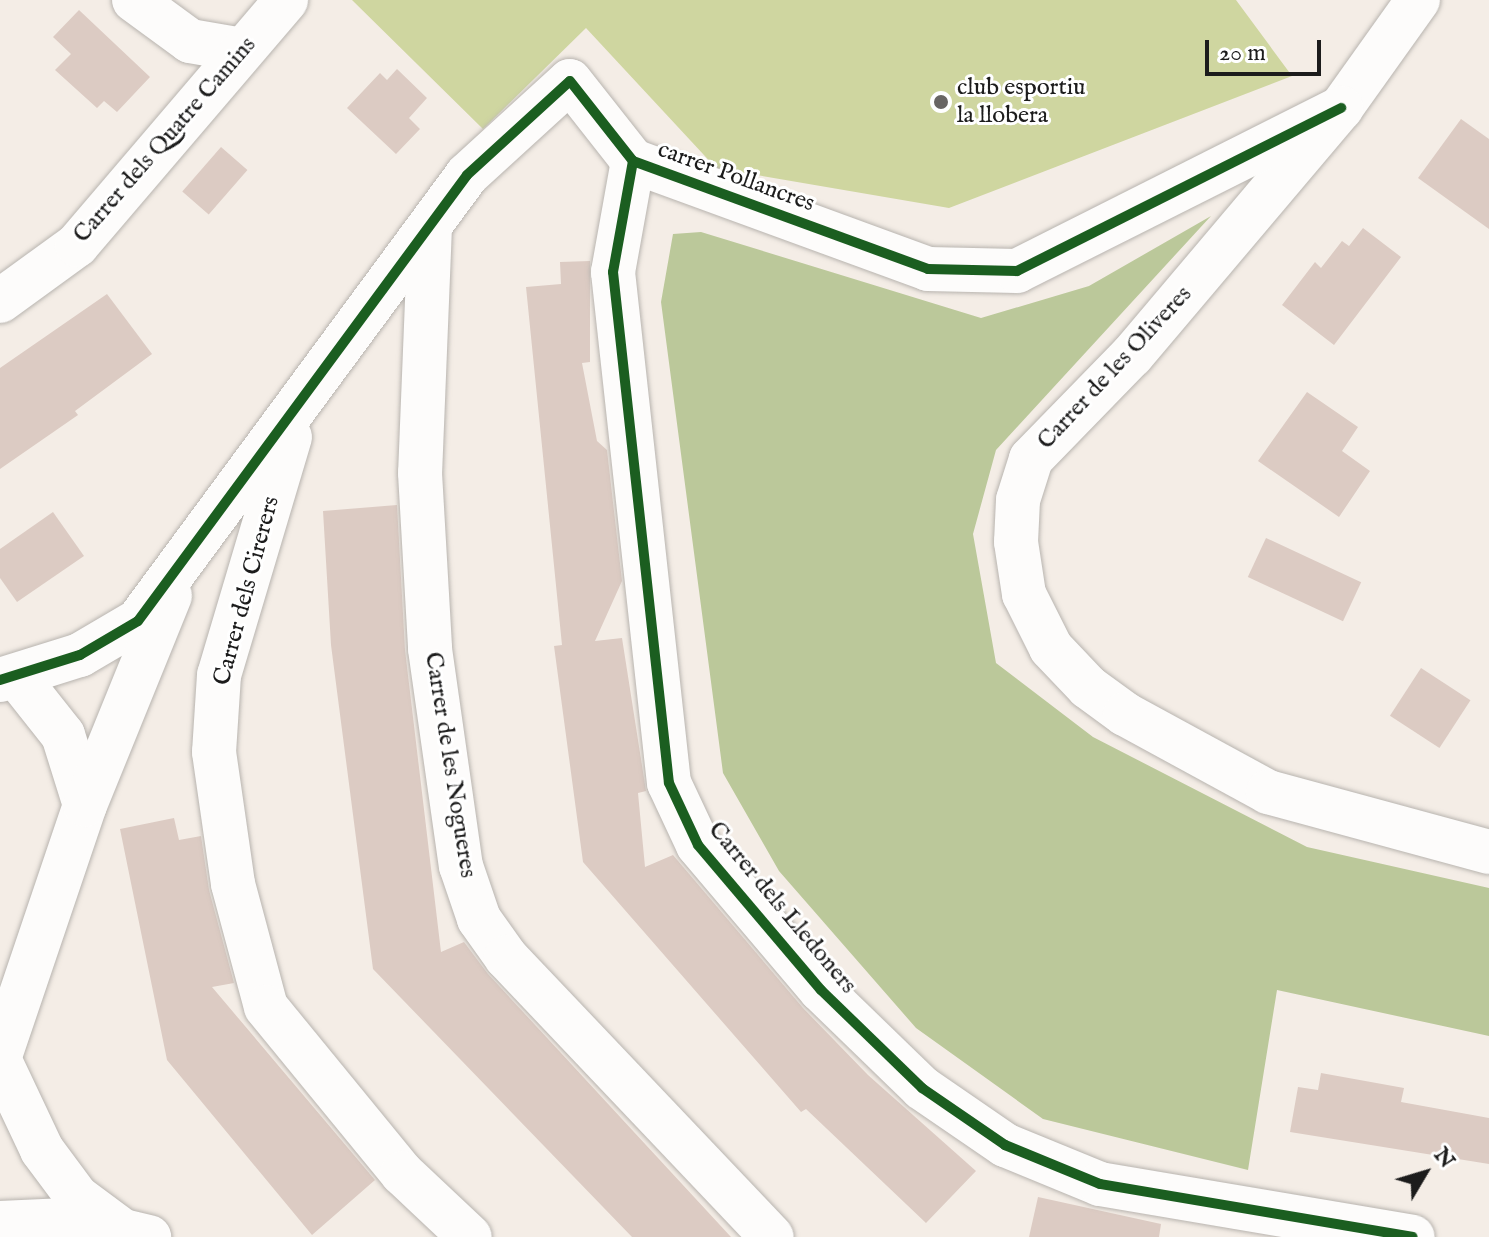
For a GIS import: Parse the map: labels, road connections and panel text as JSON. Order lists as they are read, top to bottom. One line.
{"streets":{"street":["Carrer dels Quatre Camins","carrer Pollancres","Carrer de les Oliveres","Carrer dels Cirerers","Carrer de les Nogueres","Carrer dels Lledoners"]},"crossings":[["carrer Pollancres","Carrer de les Oliveres"],["carrer Pollancres","Carrer dels Cirerers"],["carrer Pollancres","Carrer de les Nogueres"],["carrer Pollancres","Carrer dels Lledoners"]],"places":["club esportiu la llobera"],"scale_bar":"20 m","north":"top right"}
